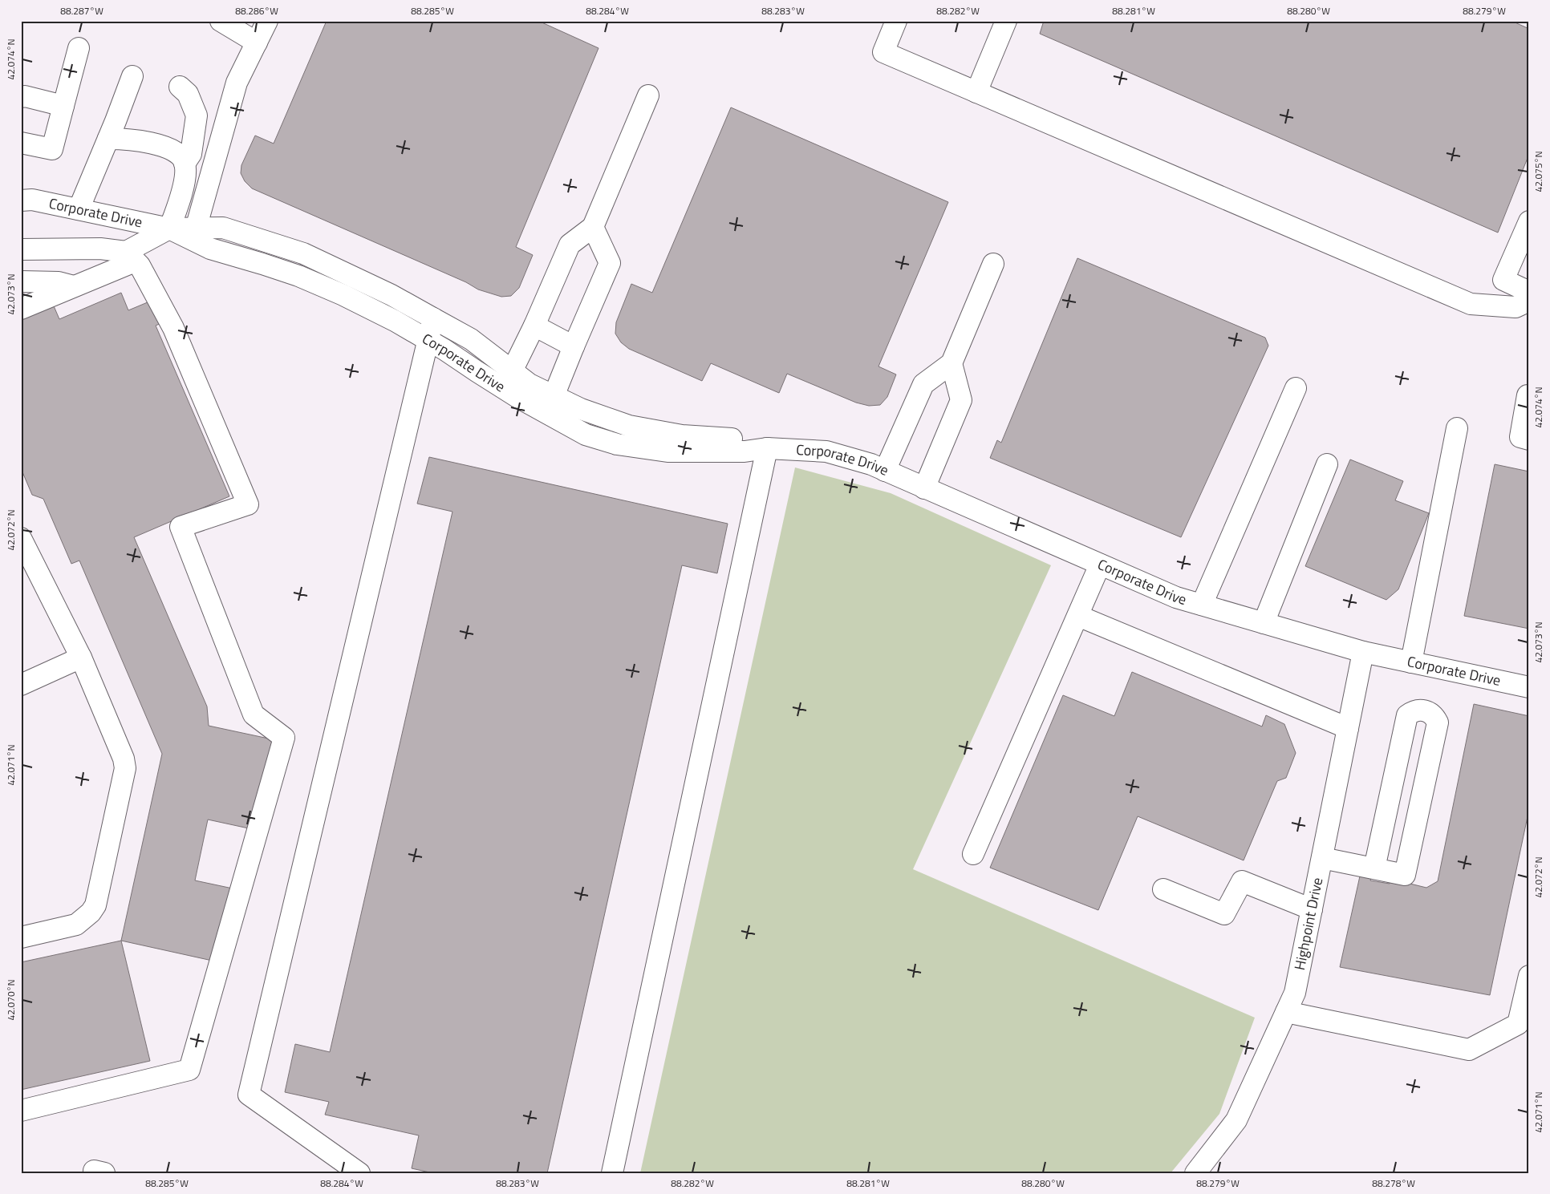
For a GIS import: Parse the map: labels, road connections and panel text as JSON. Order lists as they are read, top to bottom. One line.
{"streets":{"street":["Corporate Drive","Highpoint Drive"]},"crossings":[["Corporate Drive","Highpoint Drive"]],"coordinates":["88.287°W","88.286°W","88.285°W","88.284°W","88.283°W","88.282°W","88.281°W","88.280°W","88.279°W","42.074°N","42.075°N","42.073°N","42.072°N","42.071°N","42.070°N","88.278°W"]}
